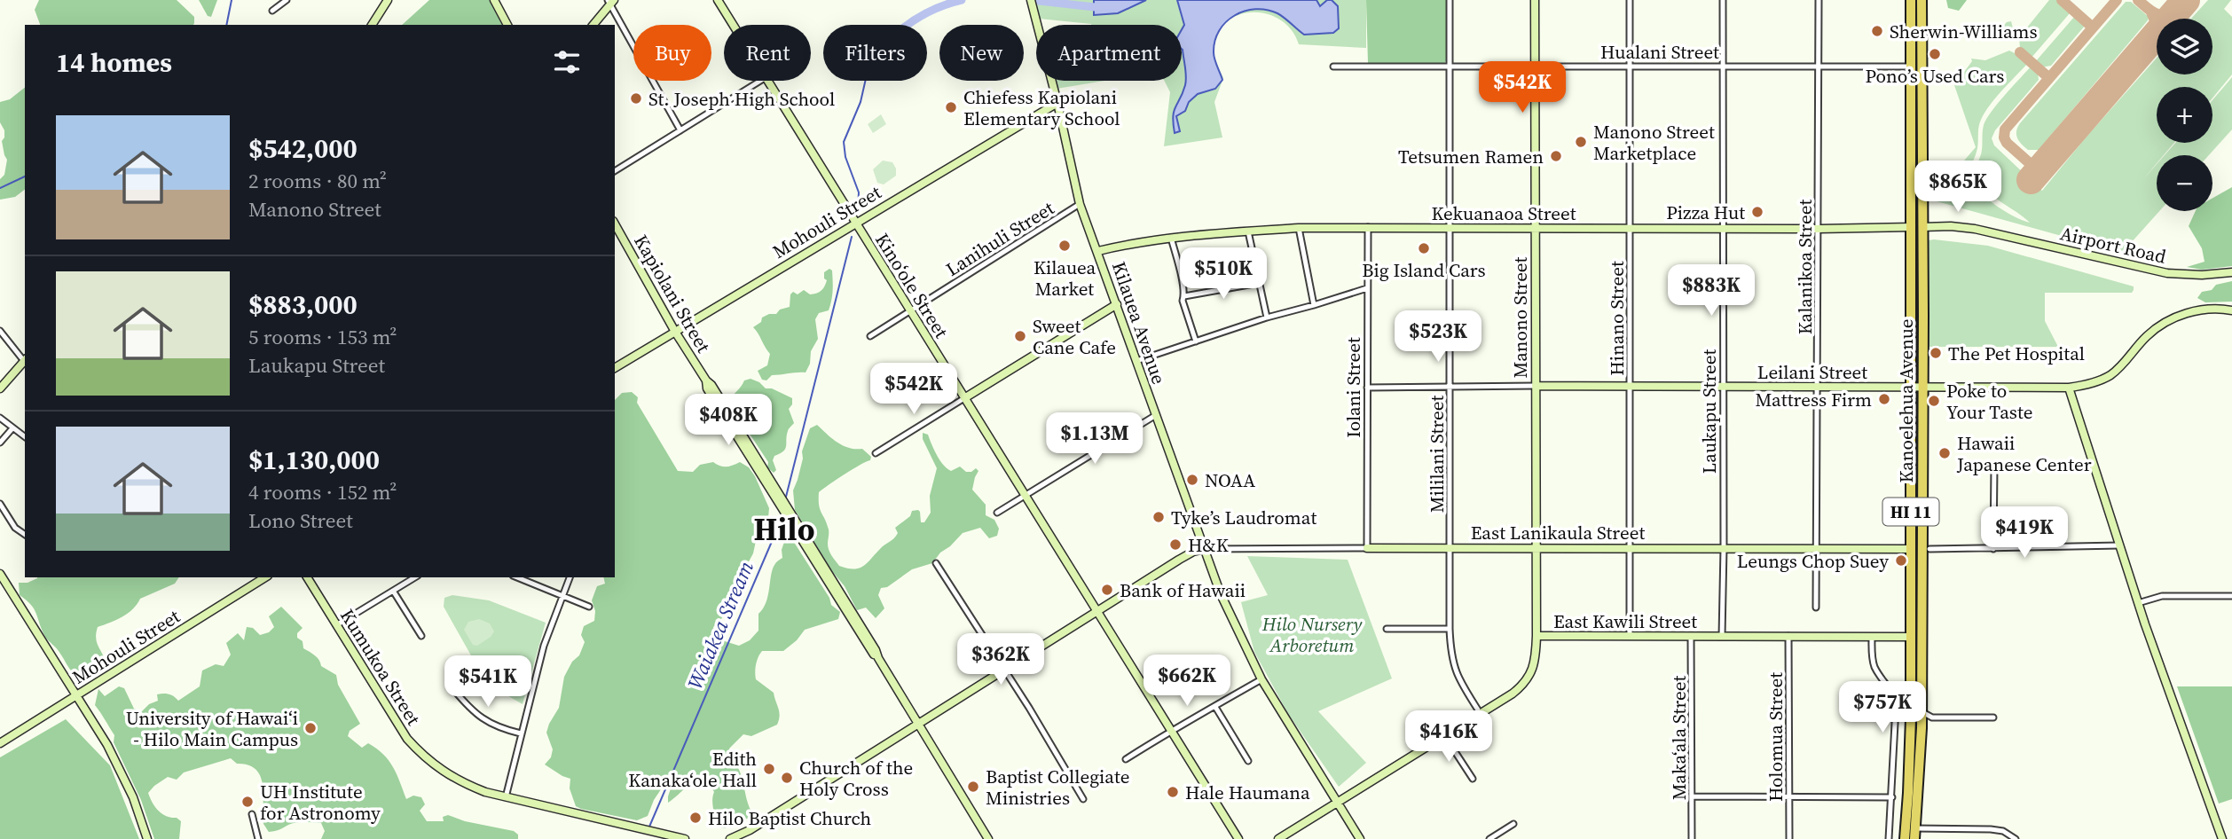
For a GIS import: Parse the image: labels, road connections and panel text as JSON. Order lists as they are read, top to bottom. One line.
{"streets":{"highway":["Kanoelehua Avenue","HI 11"],"street":["Hualani Street","Kekuanaoa Street","Mohouli Street","Lanihuli Street","Airport Road","Kalanikoa Street","Kinoʻole Street","Kapiolani Street","Manono Street","Hinano Street","Kilauea Avenue","Leilani Street","Iolani Street","Laukapu Street","Mililani Street","East Lanikaula Street","East Kawili Street","Kumukoa Street","Holomua Street","Maka‘ala Street"]},"crossings":[["Hualani Street","Kalanikoa Street"],["Hualani Street","Manono Street"],["Hualani Street","Hinano Street"],["Hualani Street","Kanoelehua Avenue"],["Hualani Street","Laukapu Street"],["Hualani Street","Mililani Street"],["Kekuanaoa Street","Kalanikoa Street"],["Kekuanaoa Street","Manono Street"],["Kekuanaoa Street","Hinano Street"],["Kekuanaoa Street","Kilauea Avenue"],["Kekuanaoa Street","Iolani Street"],["Kekuanaoa Street","Kanoelehua Avenue"],["Kekuanaoa Street","Laukapu Street"],["Kekuanaoa Street","Mililani Street"],["Mohouli Street","Kinoʻole Street"],["Mohouli Street","Kapiolani Street"],["Mohouli Street","Kilauea Avenue"],["Lanihuli Street","Kinoʻole Street"],["Lanihuli Street","Kilauea Avenue"],["Airport Road","Kanoelehua Avenue"],["Kalanikoa Street","Leilani Street"],["Kalanikoa Street","East Lanikaula Street"],["Manono Street","Leilani Street"],["Manono Street","East Lanikaula Street"],["Manono Street","East Kawili Street"],["Hinano Street","Leilani Street"],["Hinano Street","East Lanikaula Street"],["Hinano Street","East Kawili Street"],["Kilauea Avenue","East Lanikaula Street"],["Kilauea Avenue","East Kawili Street"],["Leilani Street","Iolani Street"],["Leilani Street","Kanoelehua Avenue"],["Leilani Street","Laukapu Street"],["Leilani Street","Mililani Street"],["Iolani Street","East Lanikaula Street"],["Kanoelehua Avenue","East Lanikaula Street"],["Kanoelehua Avenue","East Kawili Street"],["Laukapu Street","East Lanikaula Street"],["Laukapu Street","East Kawili Street"],["Mililani Street","East Lanikaula Street"],["Mililani Street","East Kawili Street"],["East Kawili Street","Holomua Street"],["East Kawili Street","Maka‘ala Street"]],"districts":["Hilo"],"water":["Waiakea Stream"],"parks":["Hilo Nursery Arboretum"],"places":["Sherwin-Williams","Pono’s Used Cars","St. Joseph High School","Chiefess Kapiolani Elementary School","Manono Street Marketplace","Tetsumen Ramen","Pizza Hut","Kilauea Market","Big Island Cars","Sweet Cane Cafe","The Pet Hospital","Mattress Firm","Poke to Your Taste","Hawaii Japanese Center","NOAA","Tyke’s Laudromat","H&K","Leungs Chop Suey","Bank of Hawaii","University of Hawaiʻi - Hilo Main Campus","Edith Kanaka‘ole Hall","Church of the Holy Cross","Baptist Collegiate Ministries","Hale Haumana","UH Institute for Astronomy","Hilo Baptist Church"],"page":{"map_buttons":["+","−"],"chip":["Buy","Rent","Filters","New","Apartment"],"heading":"14 homes","price":["$542K","$865K","$510K","$883K","$523K","$542K","$408K","$1.13M","$419K","$362K","$662K","$541K","$757K","$416K"],"list":[{"name":"$542,000","note":"2 rooms · 80 m² · Manono Street"},{"name":"$883,000","note":"5 rooms · 153 m² · Laukapu Street"},{"name":"$1,130,000","note":"4 rooms · 152 m² · Lono Street"}]}}
